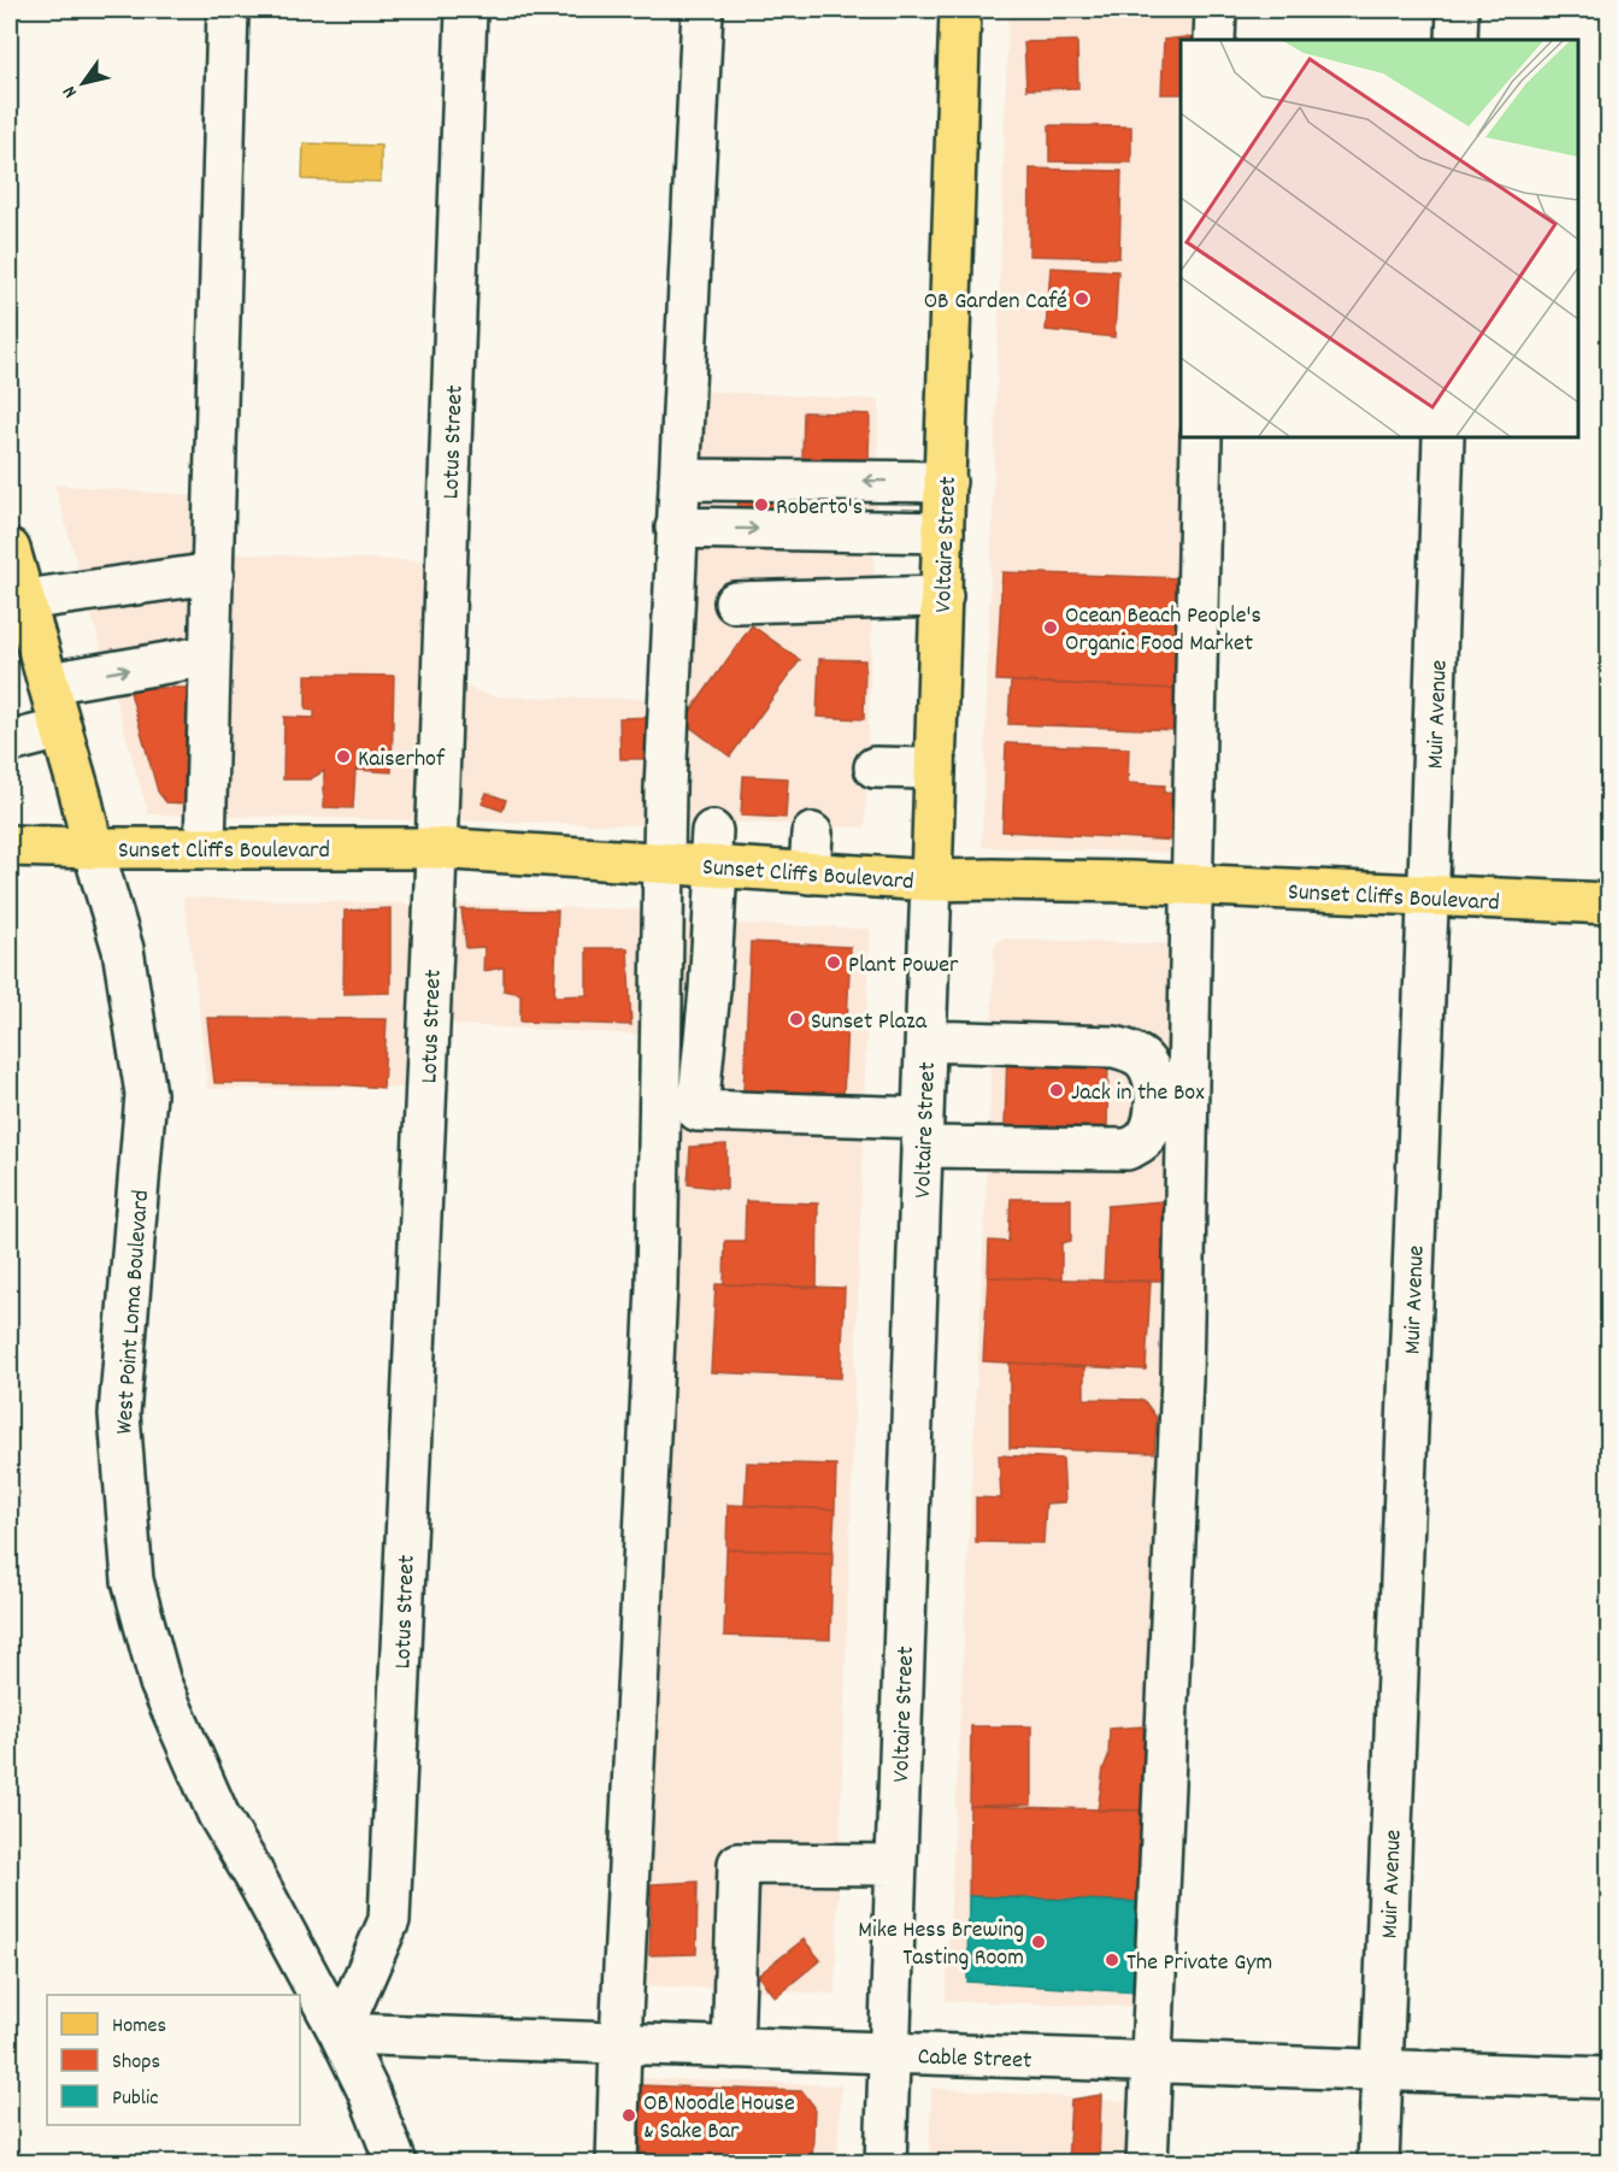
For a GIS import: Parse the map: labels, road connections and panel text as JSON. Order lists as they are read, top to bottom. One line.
{"streets":{"main road":["Voltaire Street","Sunset Cliffs Boulevard","West Point Loma Boulevard"],"street":["Lotus Street","Muir Avenue","Cable Street"]},"crossings":[["Lotus Street","Sunset Cliffs Boulevard"],["Lotus Street","West Point Loma Boulevard"],["Lotus Street","Cable Street"],["Voltaire Street","Sunset Cliffs Boulevard"],["Voltaire Street","Cable Street"],["Muir Avenue","Sunset Cliffs Boulevard"],["Muir Avenue","Cable Street"],["Sunset Cliffs Boulevard","West Point Loma Boulevard"],["West Point Loma Boulevard","Cable Street"]],"places":["OB Garden Café","Roberto's","Ocean Beach People's Organic Food Market","Kaiserhof","Plant Power","Sunset Plaza","Jack in the Box","Mike Hess Brewing Tasting Room","The Private Gym","OB Noodle House & Sake Bar"],"legend":["Homes","Shops","Public"],"north":"bottom left"}
